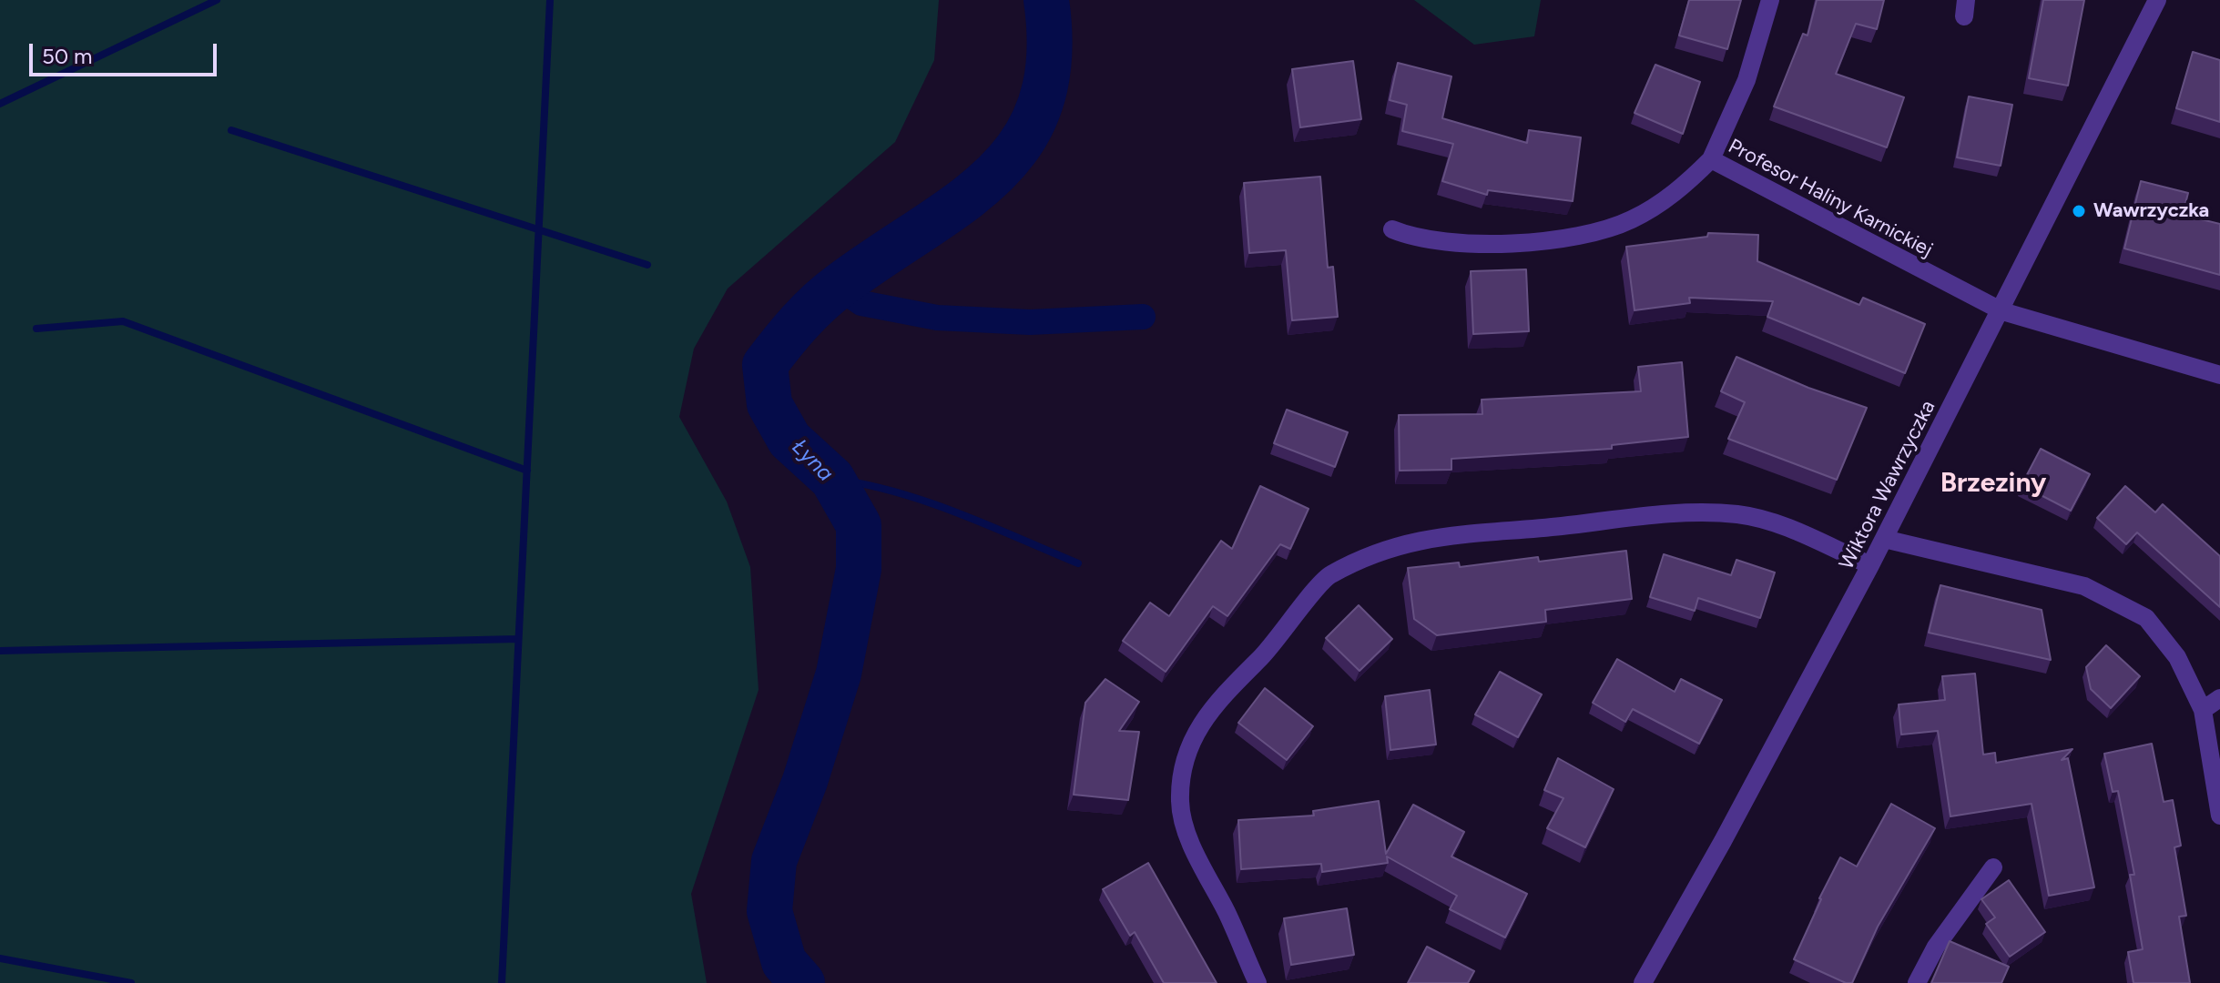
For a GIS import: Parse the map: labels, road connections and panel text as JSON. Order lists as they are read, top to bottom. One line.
{"streets":{"street":["Profesor Haliny Karnickiej","Wiktora Wawrzyczka"]},"crossings":[["Profesor Haliny Karnickiej","Wiktora Wawrzyczka"]],"districts":["Brzeziny"],"water":["Łyna"],"places":["Wawrzyczka"],"scale_bar":"50 m"}
